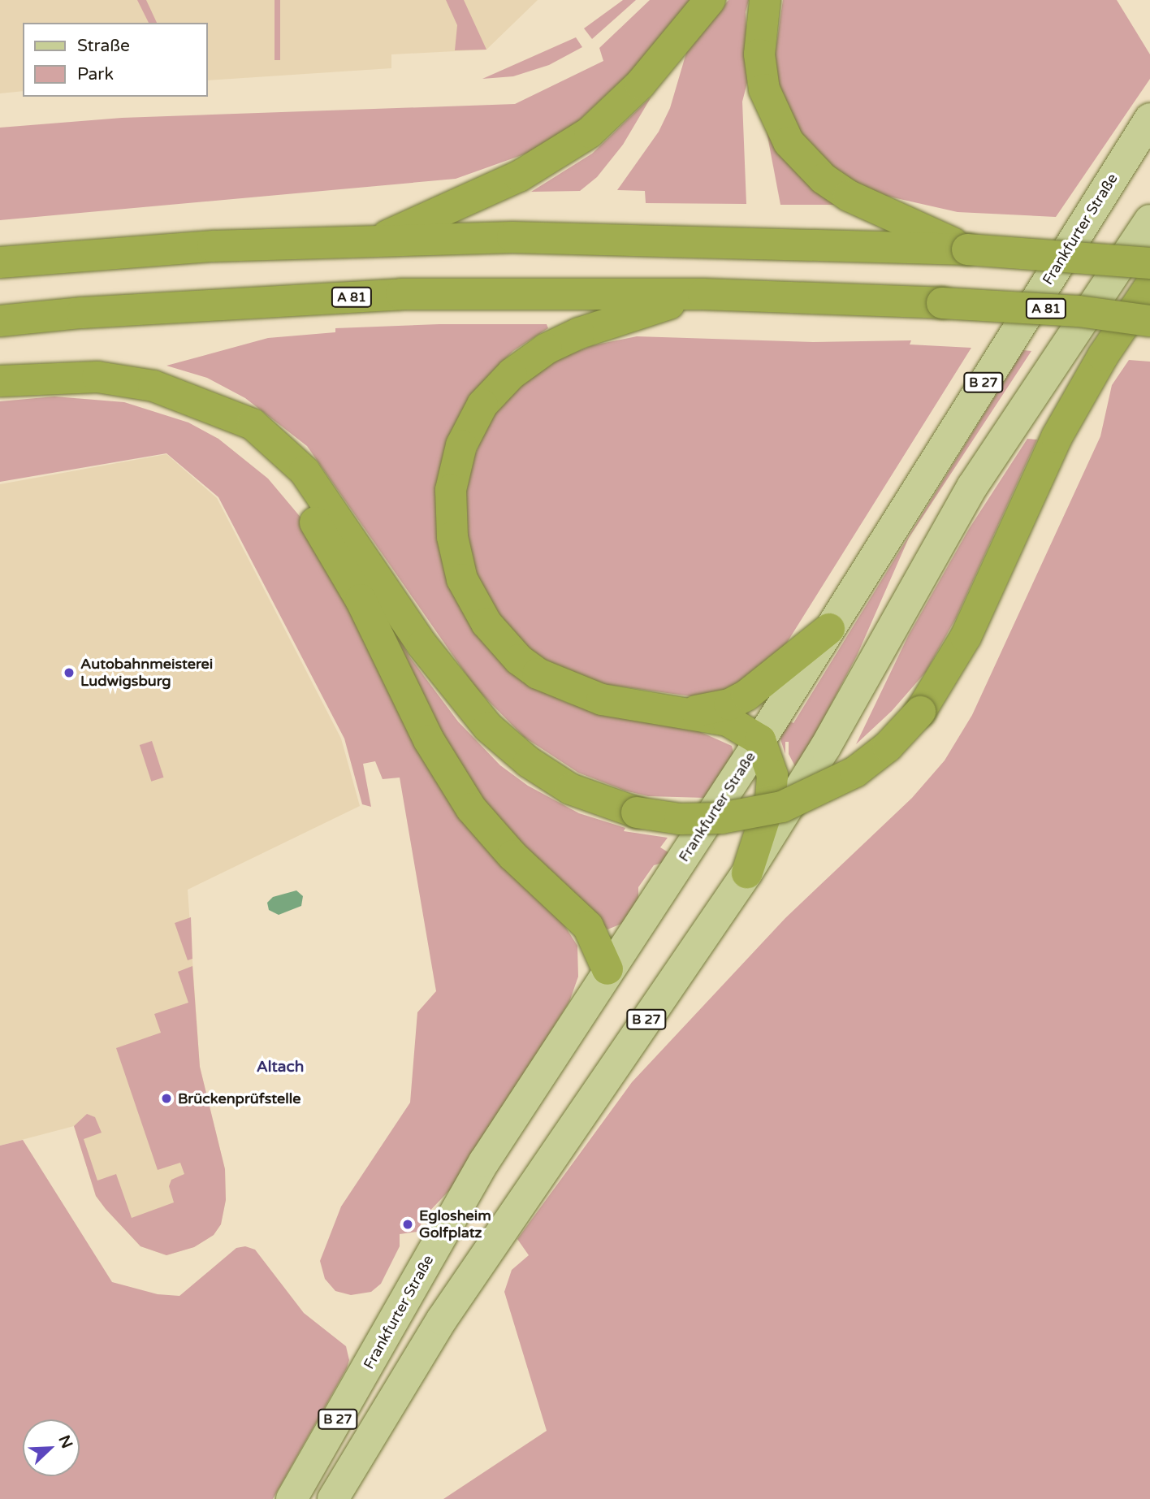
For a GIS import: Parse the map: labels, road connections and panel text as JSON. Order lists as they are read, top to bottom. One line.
{"streets":{"highway":["A 81","B 27"],"main road":["Frankfurter Straße"]},"crossings":[["Frankfurter Straße","B 27"]],"districts":["Altach"],"places":["Autobahnmeisterei Ludwigsburg","Brückenprüfstelle","Eglosheim Golfplatz"],"legend":["Straße","Park"],"north":"top right"}
